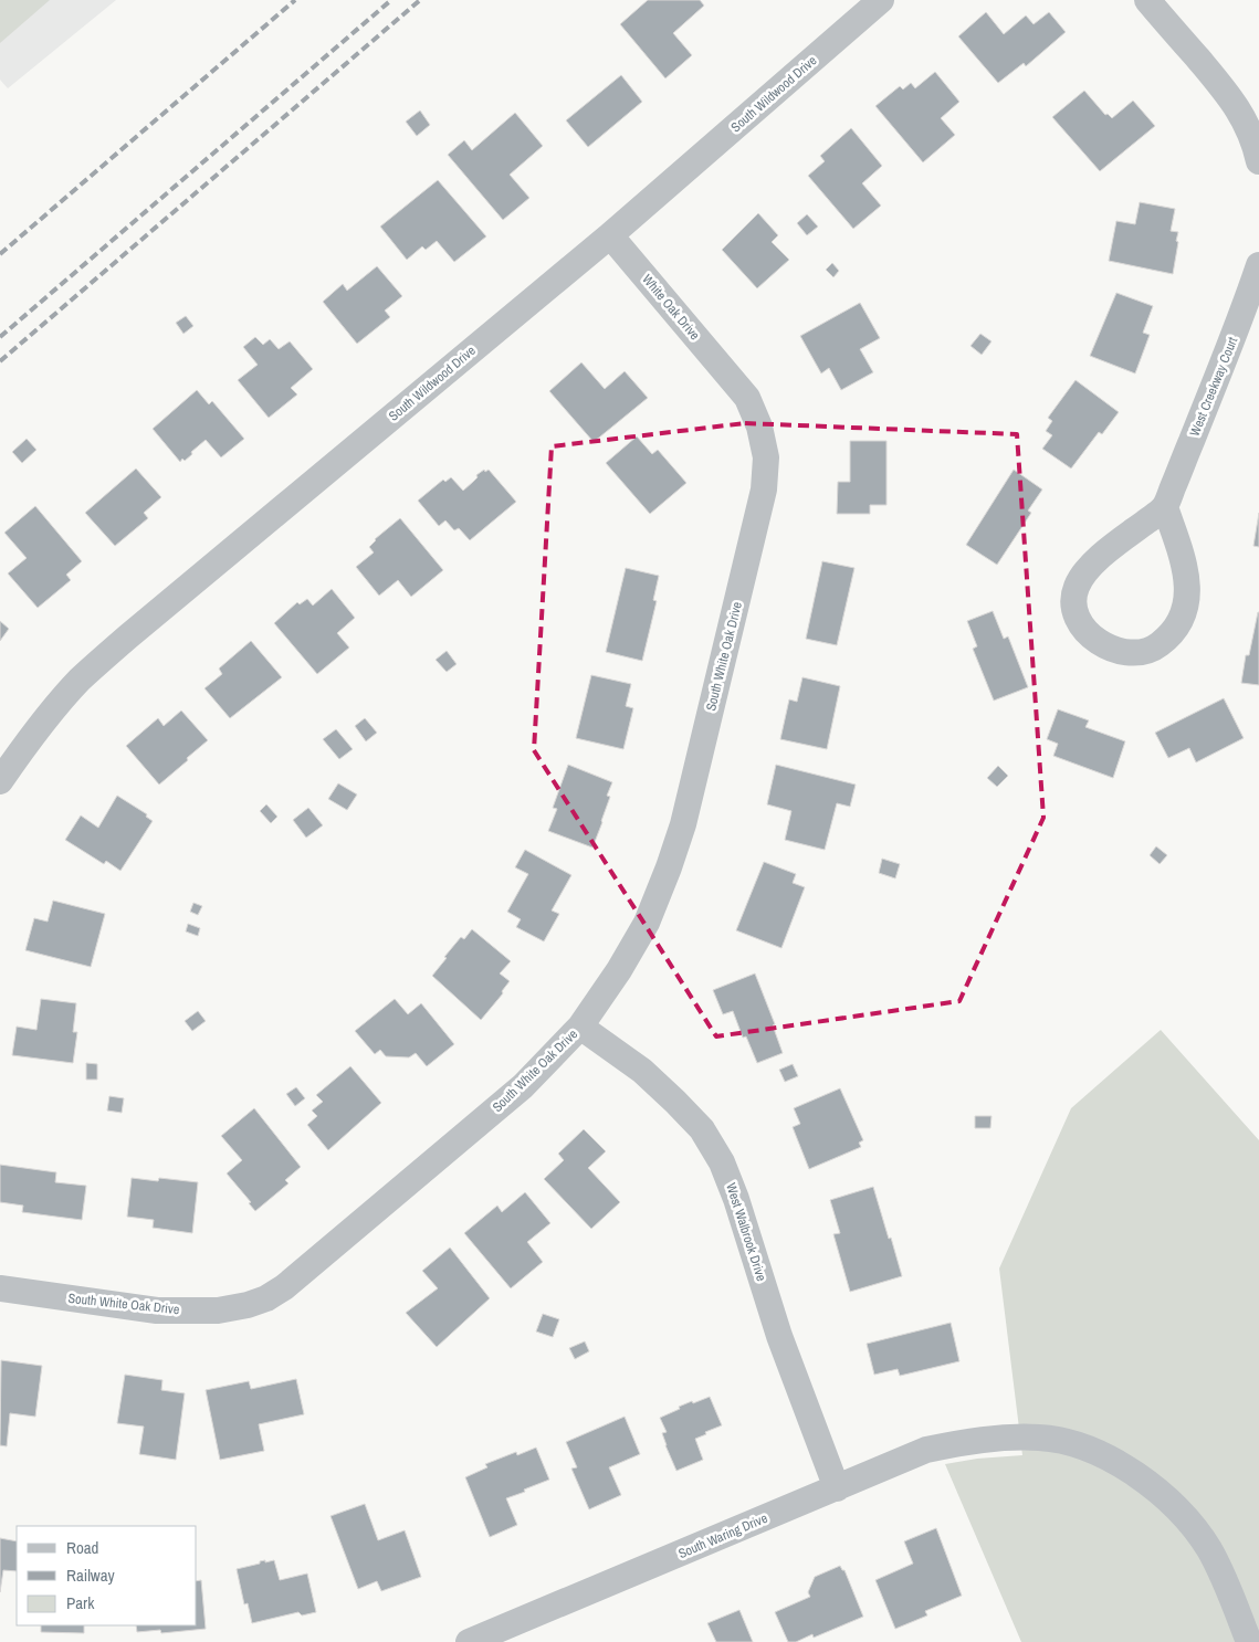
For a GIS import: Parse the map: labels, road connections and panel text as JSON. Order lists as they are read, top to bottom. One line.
{"streets":{"street":["South Wildwood Drive","White Oak Drive","West Creekway Court","South White Oak Drive","West Walbrook Drive","South Waring Drive"]},"crossings":[["South Wildwood Drive","White Oak Drive"],["White Oak Drive","South White Oak Drive"],["South White Oak Drive","West Walbrook Drive"],["West Walbrook Drive","South Waring Drive"]],"legend":["Road","Railway","Park"]}
